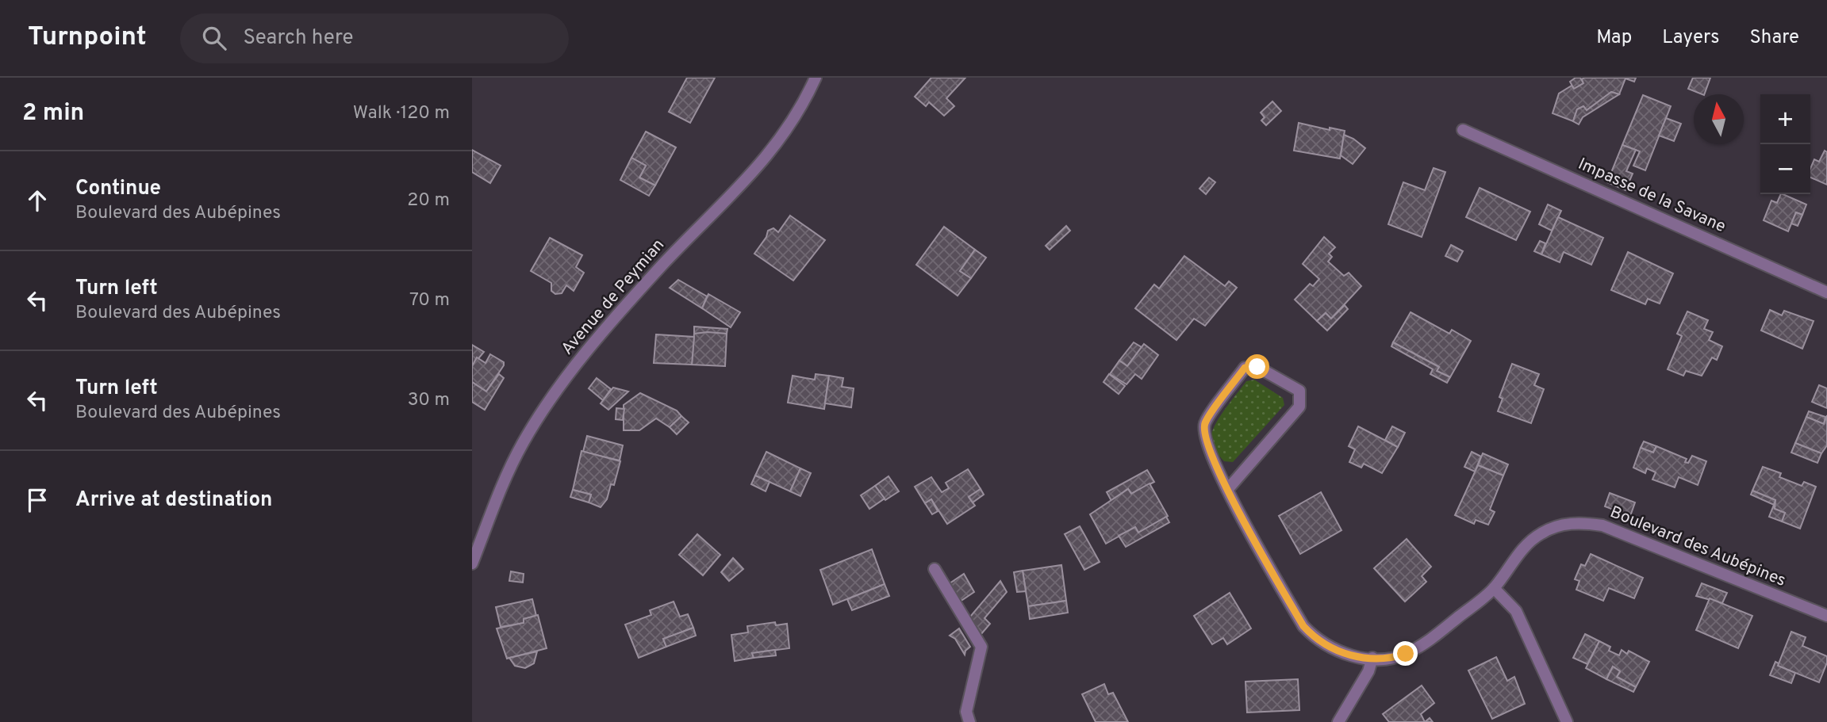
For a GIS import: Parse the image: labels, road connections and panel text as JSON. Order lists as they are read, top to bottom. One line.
{"streets":{"street":["Impasse de la Savane","Avenue de Peymian","Boulevard des Aubépines"]},"north":"top","page":{"header":"Turnpoint","search":"Search here","nav":["Map","Layers","Share"],"heading":["2 min","Walk · 120 m"],"map_buttons":["+","−"],"list":[["Continue","Boulevard des Aubépines","20 m"],["Turn left","Boulevard des Aubépines","70 m"],["Turn left","Boulevard des Aubépines","30 m"],"Arrive at destination"]}}
